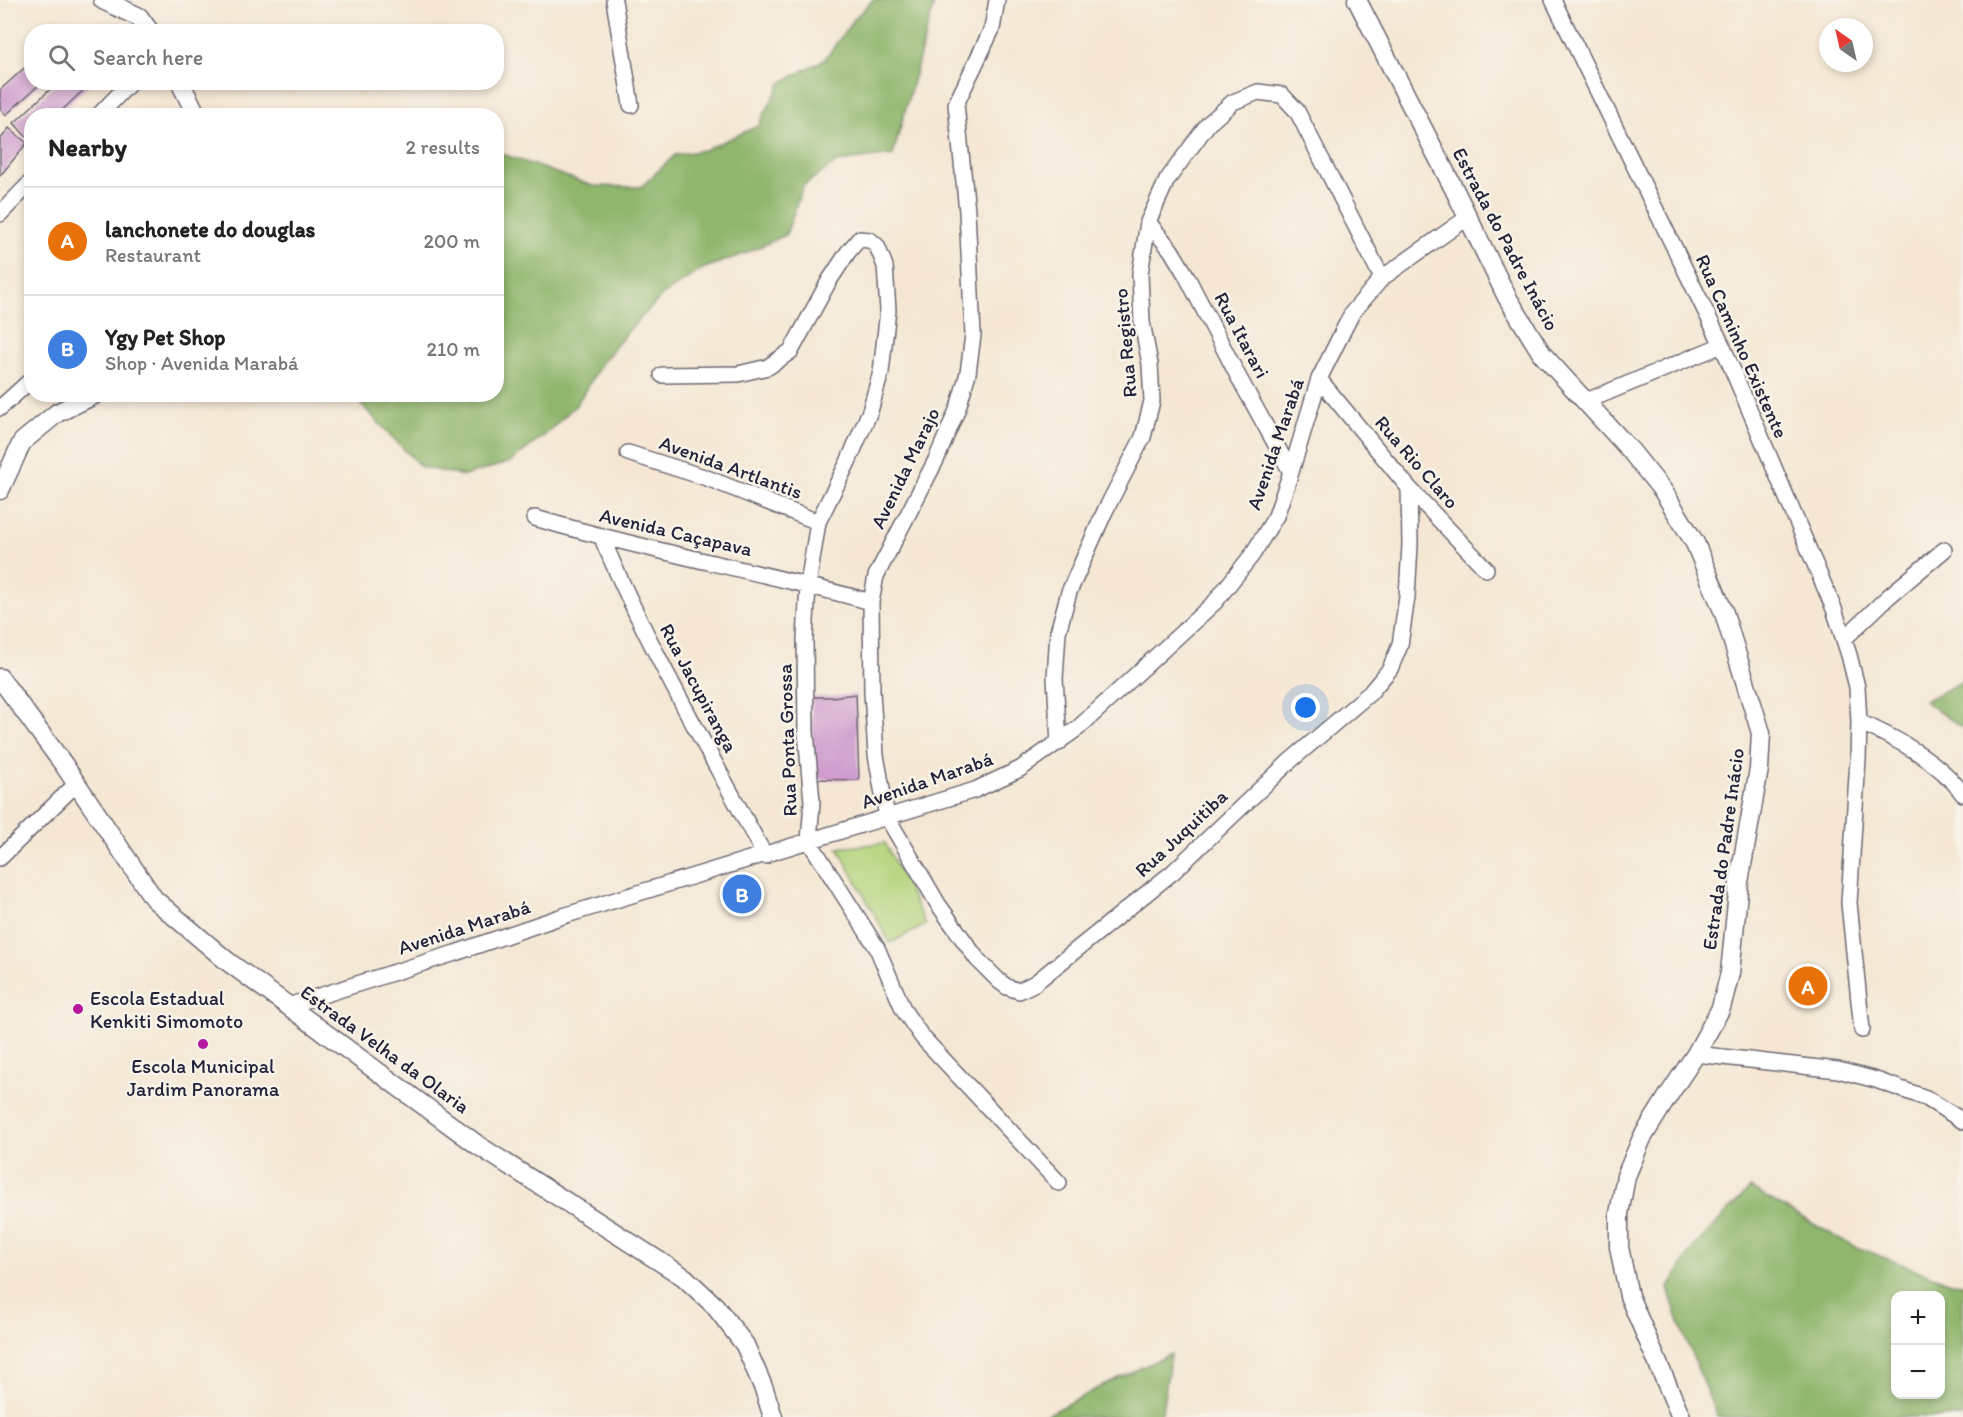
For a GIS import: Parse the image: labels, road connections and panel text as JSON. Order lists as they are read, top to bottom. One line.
{"streets":{"street":["Estrada do Padre Inácio","Rua Itarari","Rua Registro","Rua Caminho Existente","Avenida Marabá","Rua Rio Claro","Avenida Artlantis","Avenida Marajo","Avenida Caçapava","Rua Jacupiranga","Rua Ponta Grossa","Rua Juquitiba","Estrada Velha da Olaria"]},"crossings":[["Estrada do Padre Inácio","Avenida Marabá"],["Rua Itarari","Rua Registro"],["Rua Itarari","Avenida Marabá"],["Rua Registro","Avenida Marabá"],["Avenida Marabá","Rua Rio Claro"],["Avenida Marabá","Avenida Marajo"],["Avenida Marabá","Rua Jacupiranga"],["Avenida Marabá","Rua Ponta Grossa"],["Avenida Marabá","Rua Juquitiba"],["Avenida Marabá","Estrada Velha da Olaria"],["Rua Rio Claro","Rua Juquitiba"],["Avenida Artlantis","Rua Ponta Grossa"],["Avenida Marajo","Avenida Caçapava"],["Avenida Marajo","Rua Juquitiba"],["Avenida Caçapava","Rua Jacupiranga"],["Avenida Caçapava","Rua Ponta Grossa"]],"places":["Escola Estadual Kenkiti Simomoto","Escola Municipal Jardim Panorama"],"north":"top left","page":{"search":"Search here","heading":["Nearby","2 results"],"list":[{"mark":"A","name":"lanchonete do douglas","note":"Restaurant","value":"200 m"},{"mark":"B","name":"Ygy Pet Shop","note":"Shop · Avenida Marabá","value":"210 m"}],"pins":["B","A"],"map_buttons":["+","−"]}}
